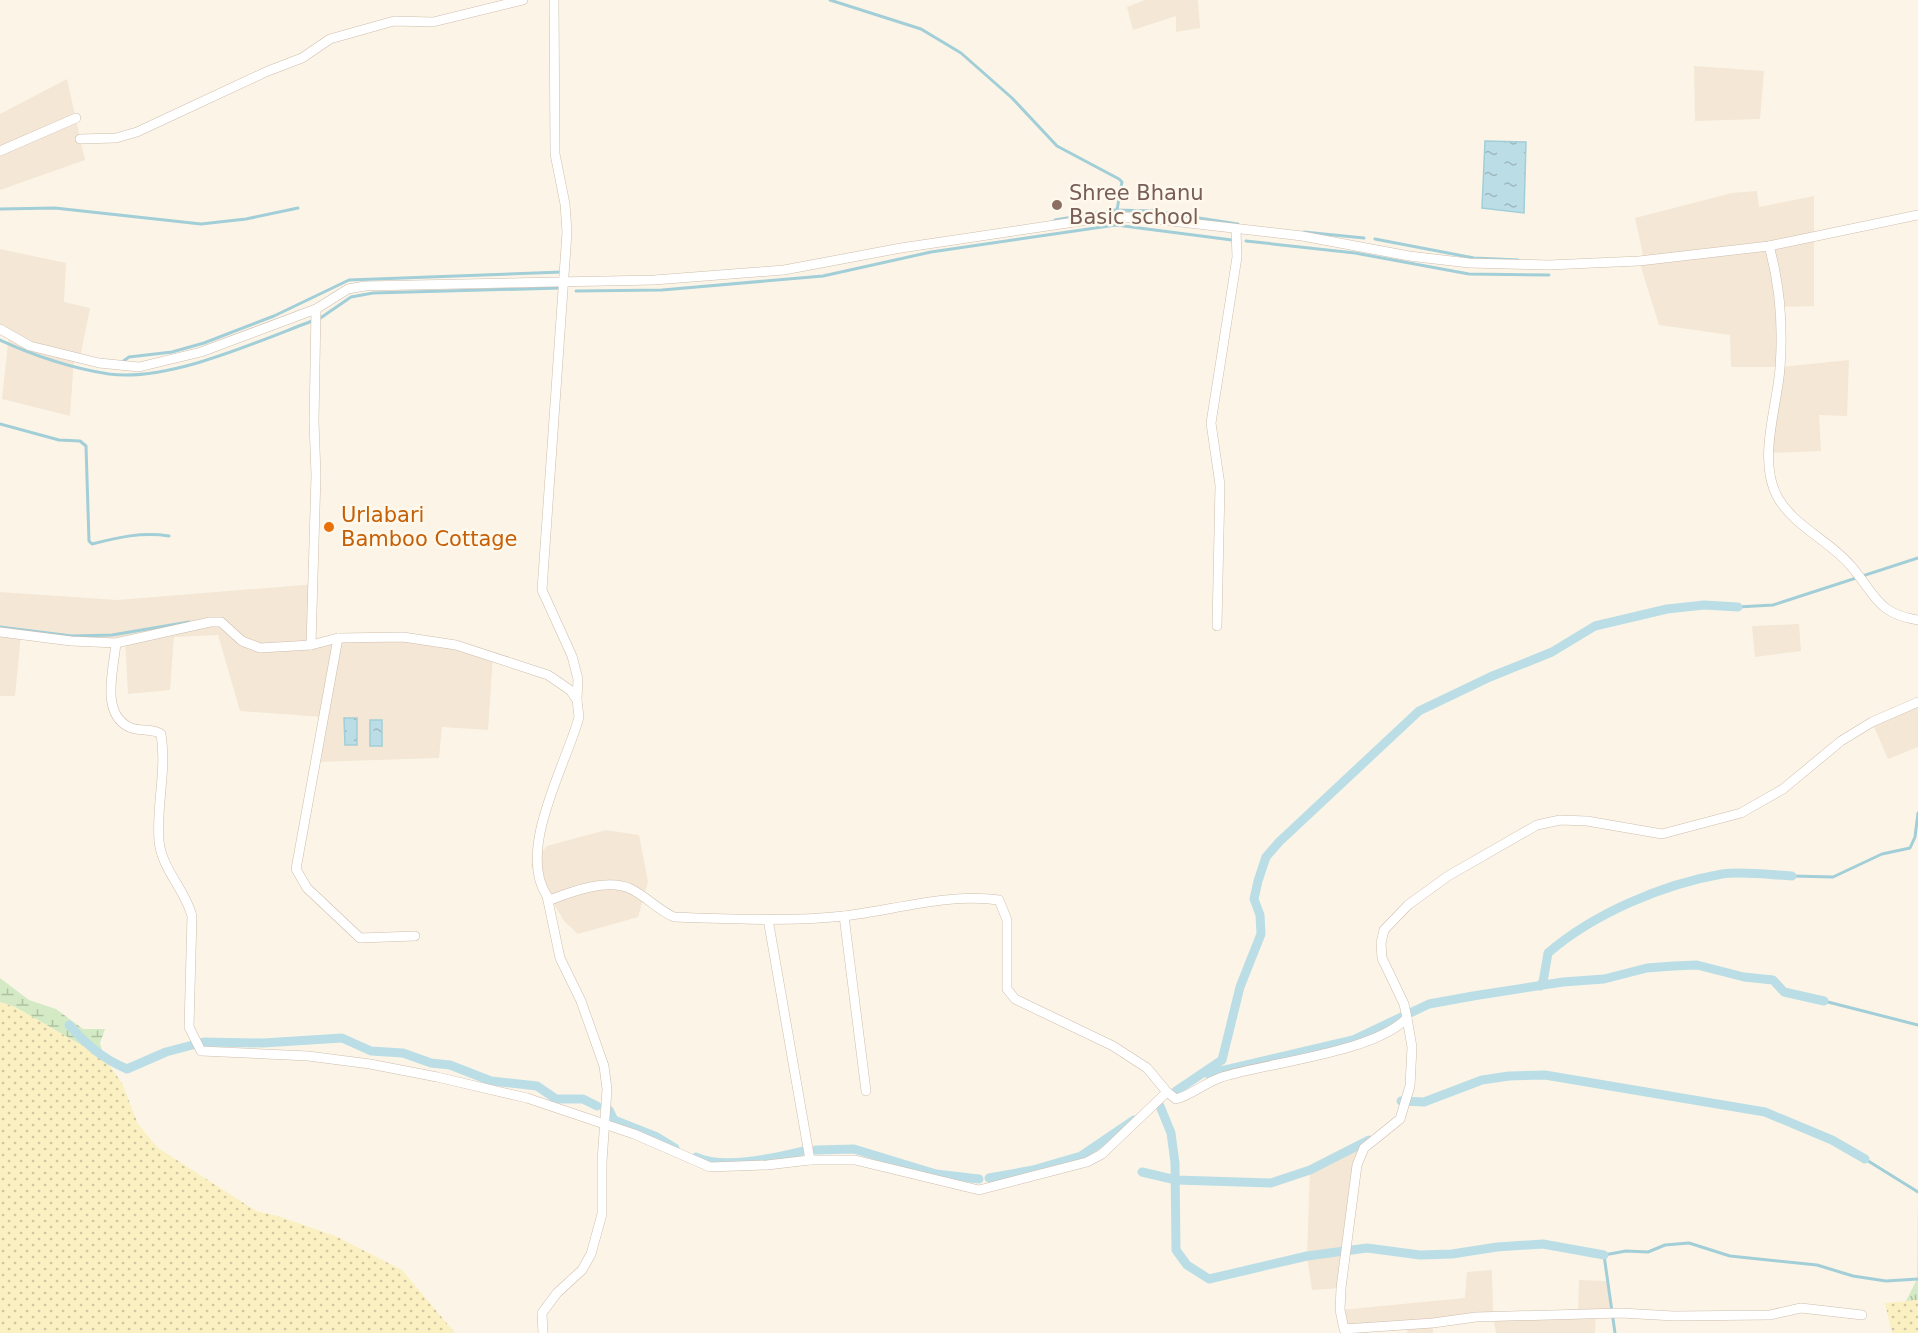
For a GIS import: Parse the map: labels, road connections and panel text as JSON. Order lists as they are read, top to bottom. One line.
{"places":["Shree Bhanu Basic school","Urlabari Bamboo Cottage"]}
